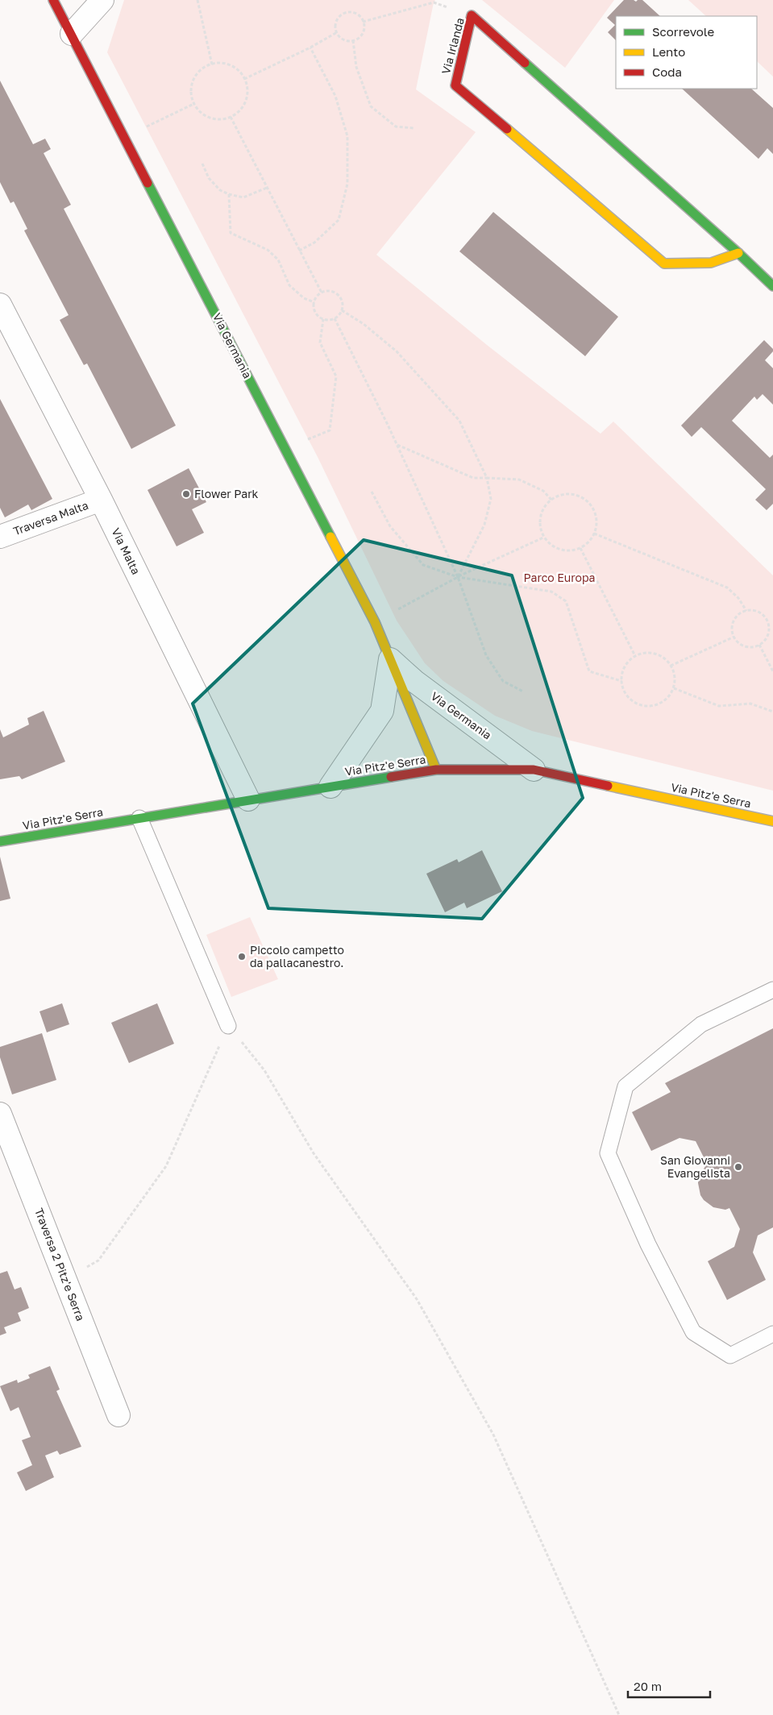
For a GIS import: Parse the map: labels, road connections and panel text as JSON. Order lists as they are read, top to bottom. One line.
{"streets":{"street":["Via Irlanda","Via Germania","Traversa Malta","Via Malta","Via Pitz'e Serra","Traversa 2 Pitz'e Serra"]},"crossings":[["Via Germania","Via Pitz'e Serra"],["Traversa Malta","Via Malta"],["Via Malta","Via Pitz'e Serra"]],"parks":["Parco Europa"],"places":["Flower Park","Piccolo campetto da pallacanestro.","San Giovanni Evangelista"],"legend":["Scorrevole","Lento","Coda"],"scale_bar":"20 m"}
